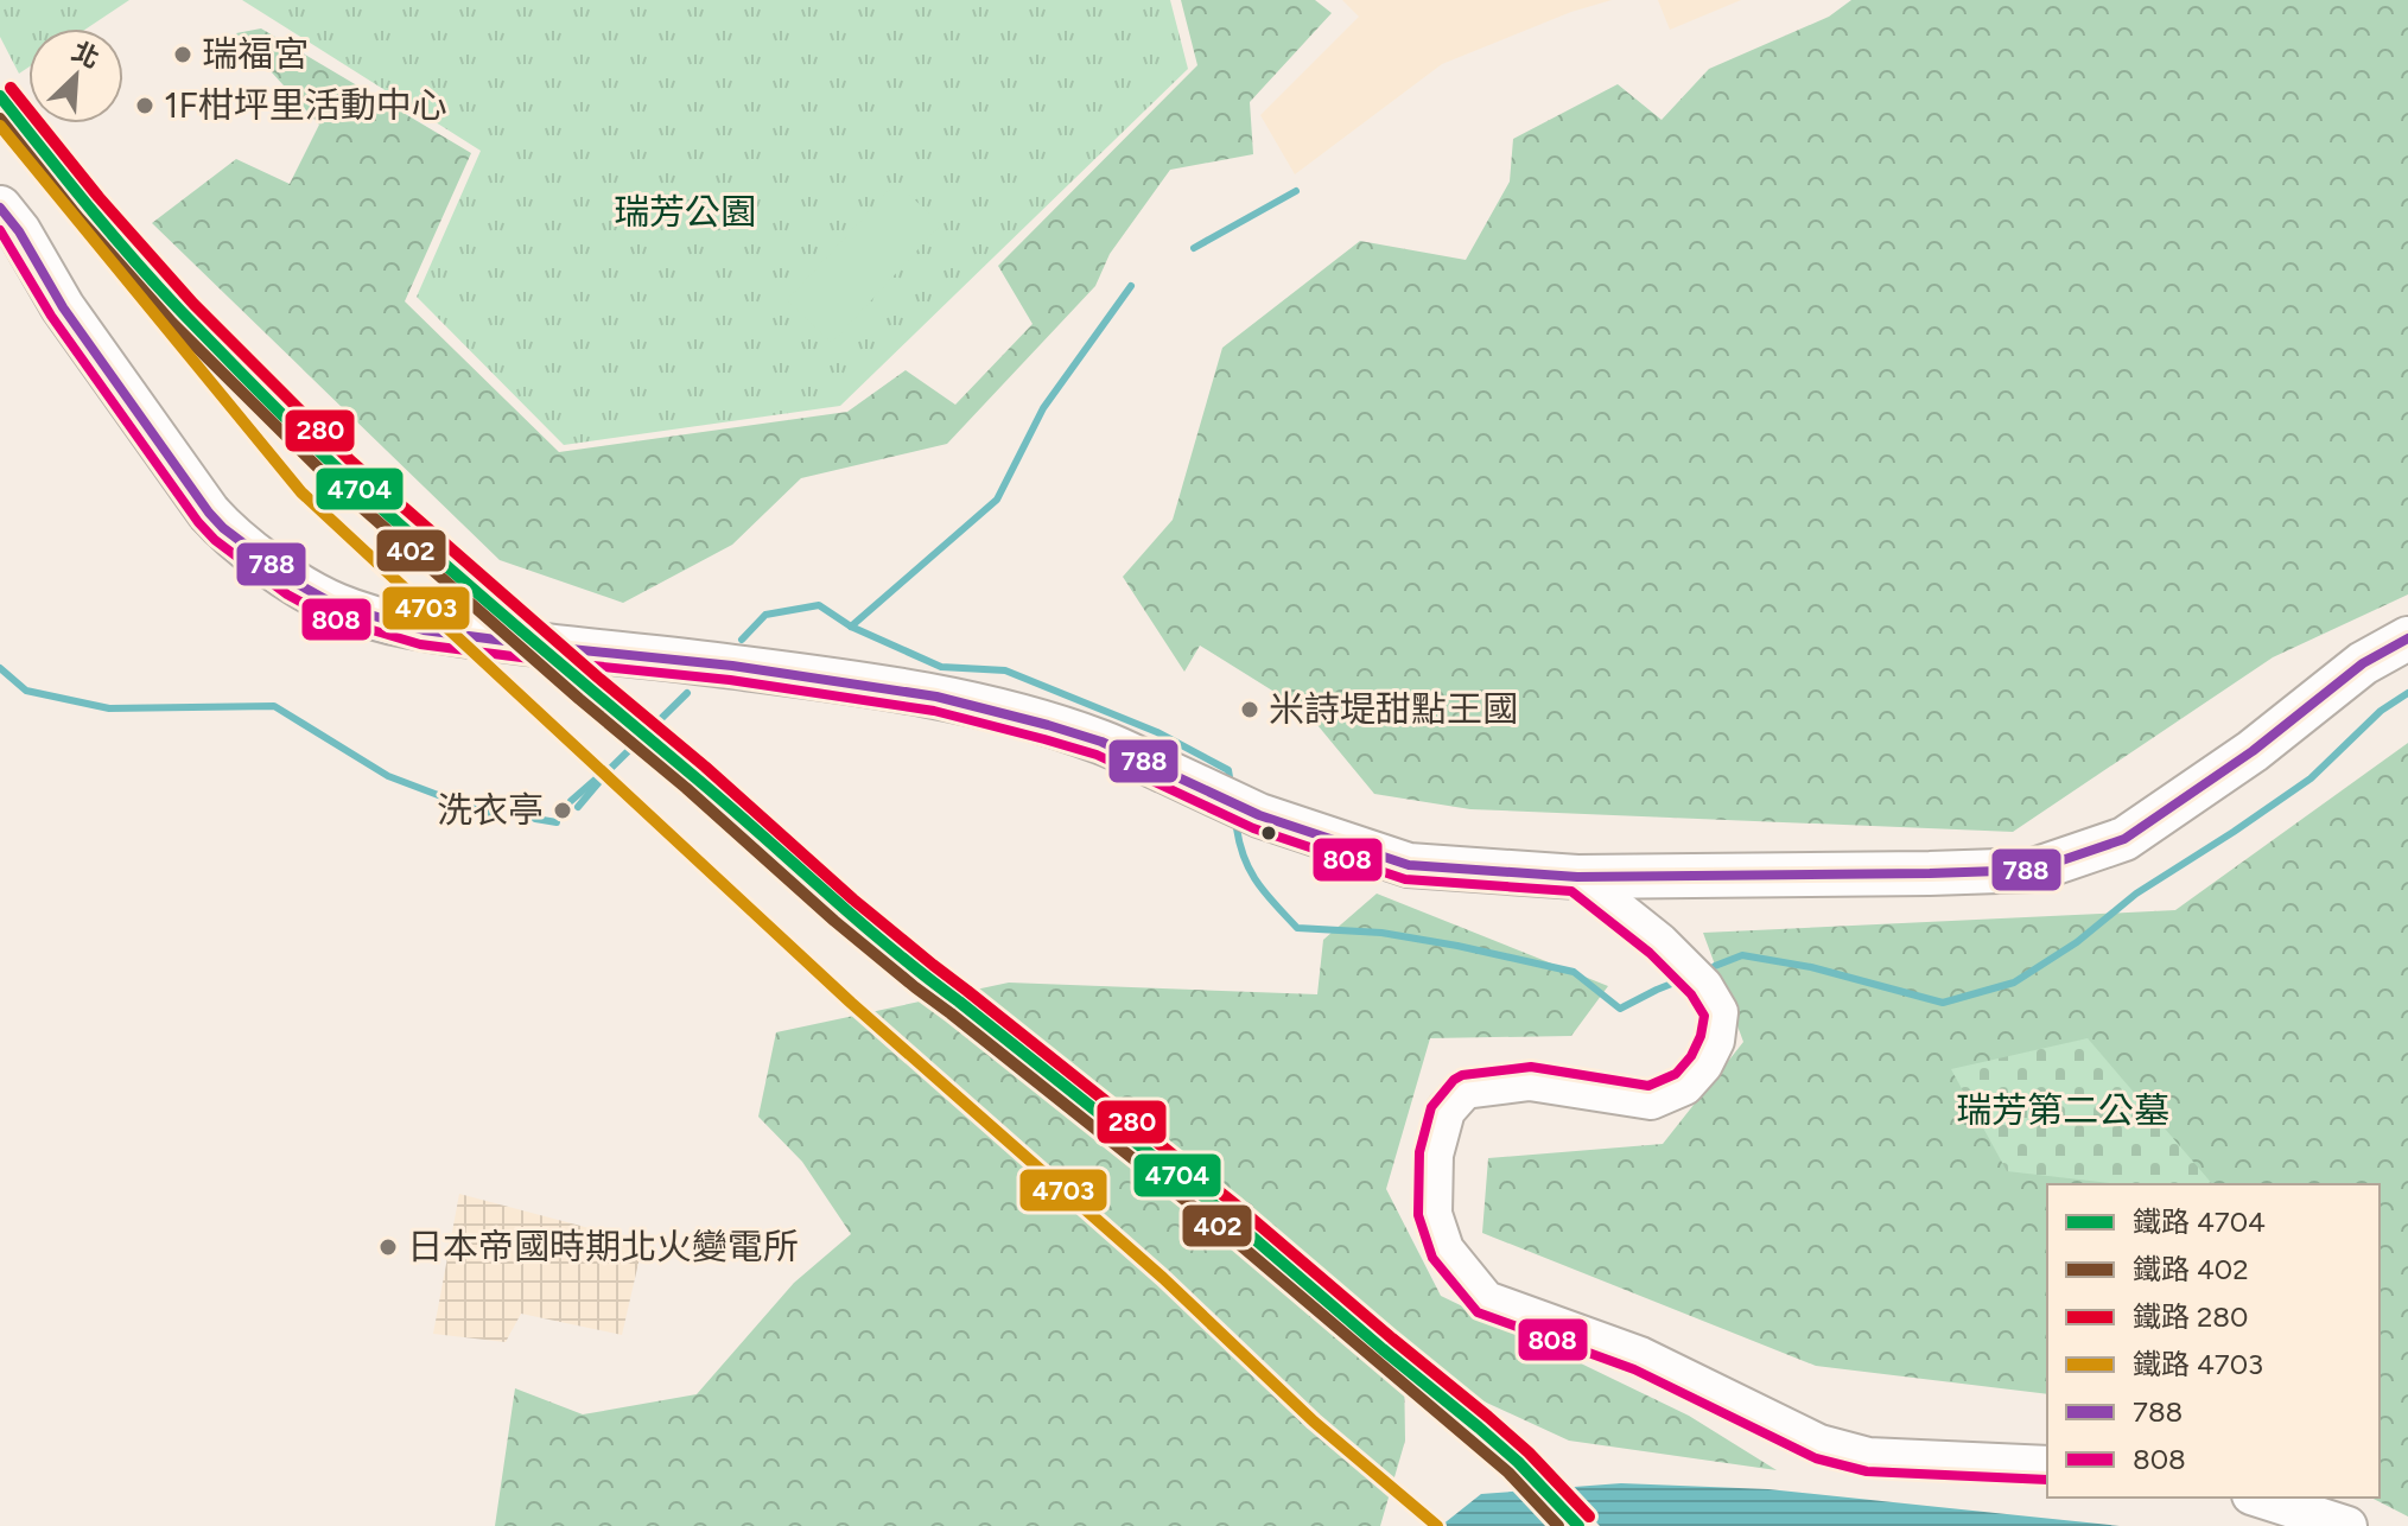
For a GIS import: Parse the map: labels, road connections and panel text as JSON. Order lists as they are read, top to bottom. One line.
{"parks":["瑞芳公園","瑞芳第二公墓"],"places":["瑞福宮","1F柑坪里活動中心","米詩堤甜點王國","洗衣亭","日本帝國時期北火變電所"],"lines":["rail line 280","rail line 4704","rail line 402","rail line 4703","transit line 788","transit line 808"],"legend":["鐵路 4704","鐵路 402","鐵路 280","鐵路 4703","788","808"],"north":"top right"}
